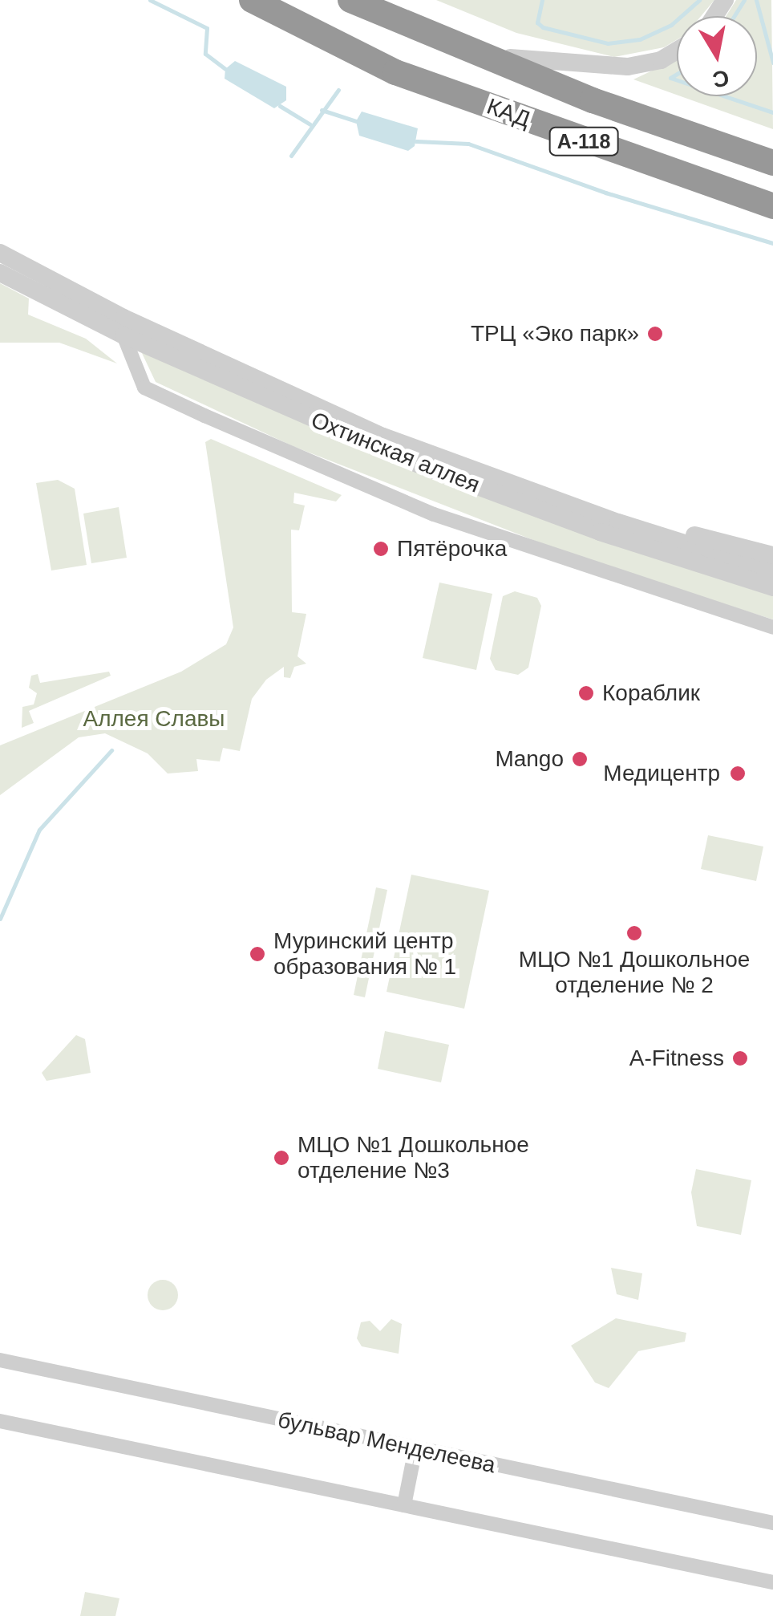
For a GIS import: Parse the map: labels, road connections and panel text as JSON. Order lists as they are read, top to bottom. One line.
{"streets":{"highway":["КАД","А-118"],"street":["Охтинская аллея","бульвар Менделеева"]},"parks":["Аллея Славы"],"places":["ТРЦ «Эко парк»","Пятёрочка","Кораблик","Mango","Медицентр","МЦО №1 Дошкольное отделение № 2","Муринский центр образования № 1","A-Fitness","МЦО №1 Дошкольное отделение №3"],"north":"bottom"}
